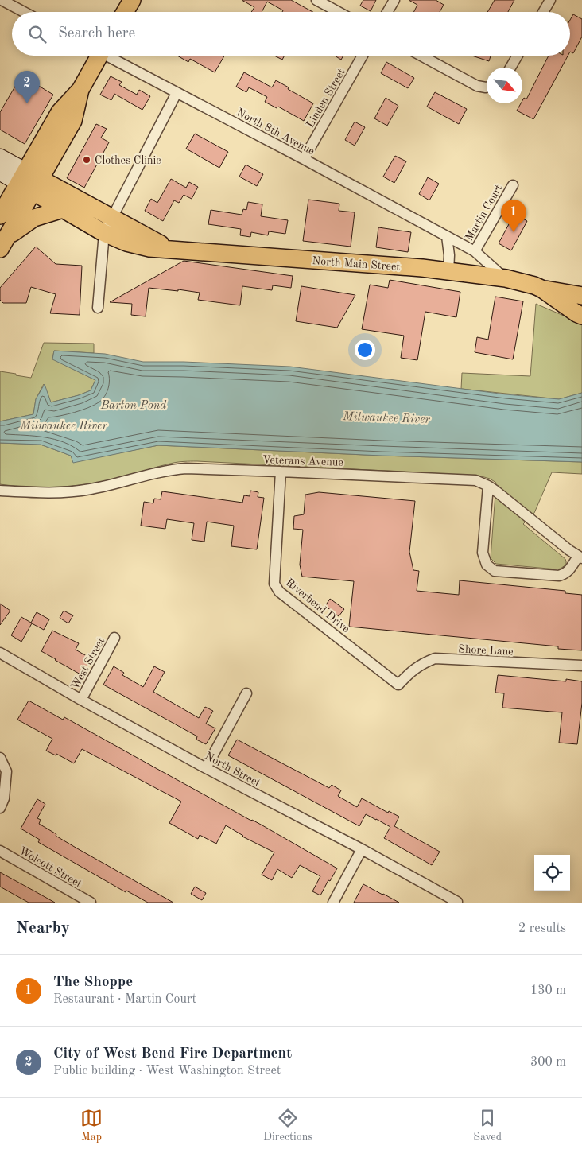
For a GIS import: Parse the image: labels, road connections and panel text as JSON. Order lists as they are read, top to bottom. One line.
{"streets":{"main road":["North Main Street"],"street":["Linden Street","North 8th Avenue","Martin Court","Veterans Avenue","Riverbend Drive","Shore Lane","West Street","North Street","Wolcott Street"]},"crossings":[["Linden Street","North 8th Avenue"],["North 8th Avenue","Martin Court"],["North 8th Avenue","North Main Street"],["Veterans Avenue","Riverbend Drive"],["Riverbend Drive","Shore Lane"],["West Street","North Street"]],"water":["Barton Pond","Milwaukee River"],"places":["Clothes Clinic"],"north":"bottom right","page":{"search":"Search here","pins":["2","1"],"heading":["Nearby","2 results"],"list":[{"mark":"1","name":"The Shoppe","note":"Restaurant · Martin Court","value":"130 m"},{"mark":"2","name":"City of West Bend Fire Department","note":"Public building · West Washington Street","value":"300 m"}],"nav":["Map","Directions","Saved"]}}
